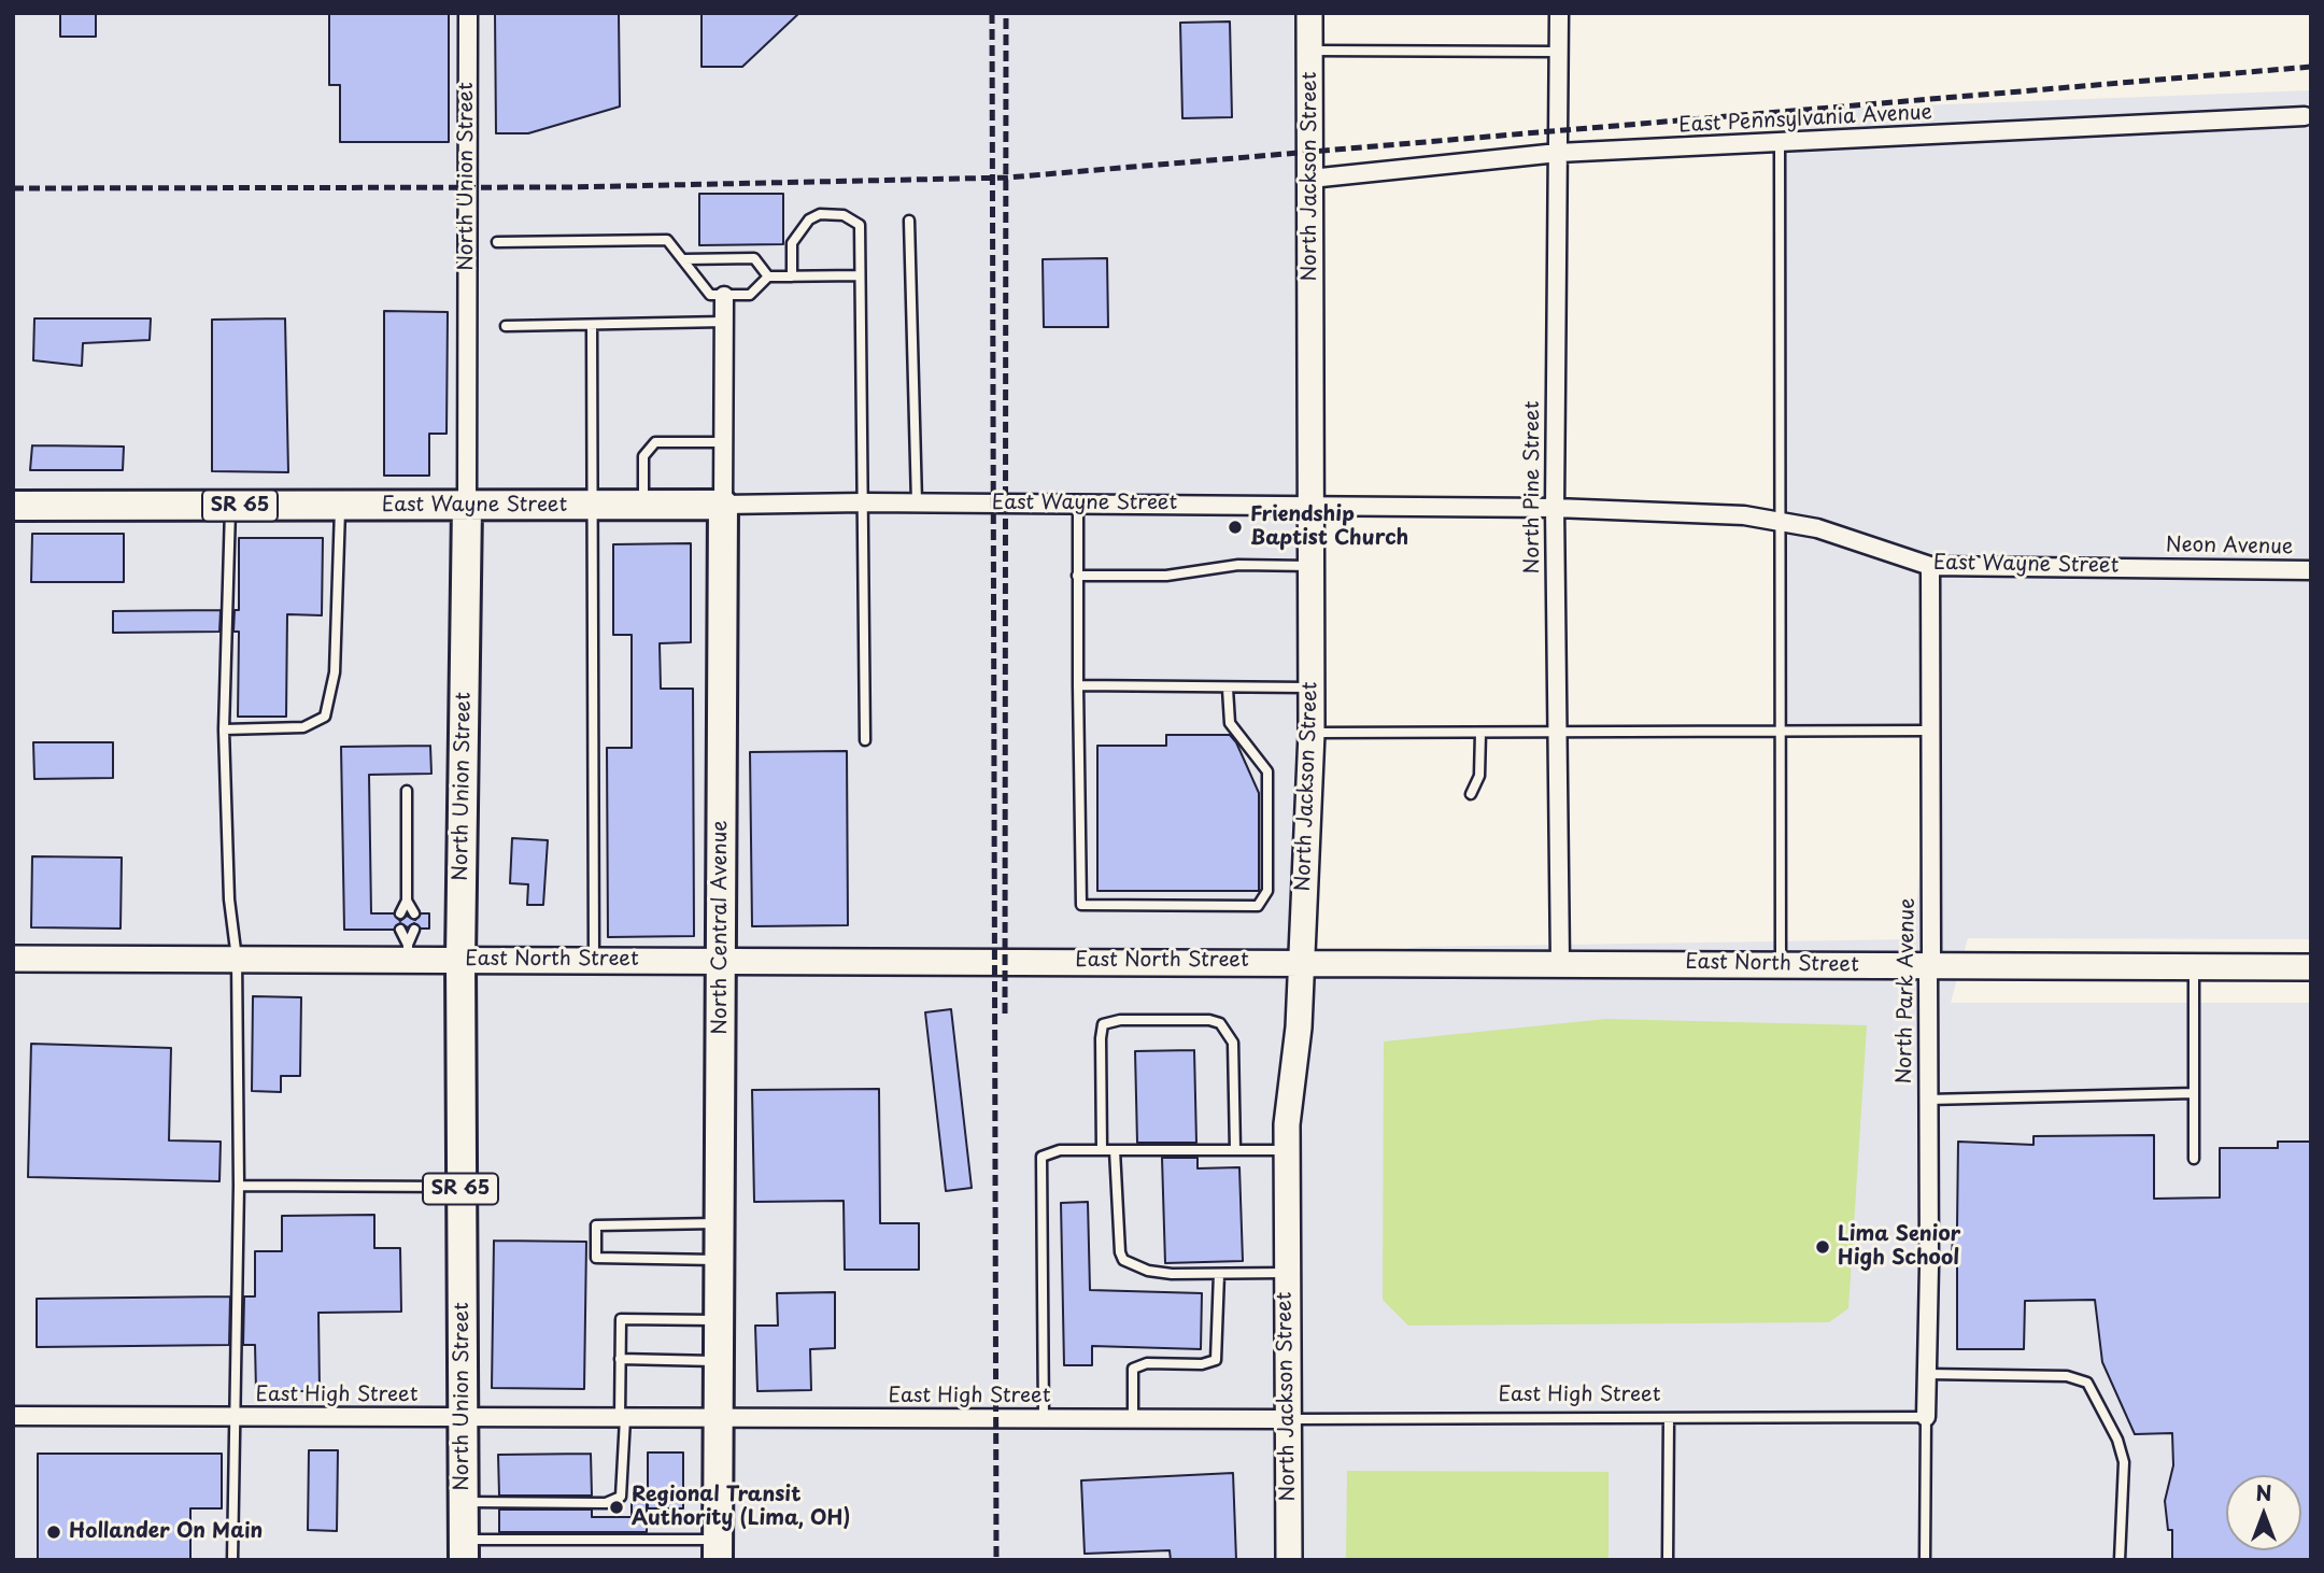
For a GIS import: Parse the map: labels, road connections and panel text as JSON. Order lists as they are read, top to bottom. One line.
{"streets":{"main road":["North Union Street","North Jackson Street","East Wayne Street","SR 65","North Central Avenue","East North Street"],"street":["East Pennsylvania Avenue","North Pine Street","Neon Avenue","North Park Avenue","East High Street"]},"crossings":[["East Pennsylvania Avenue","North Jackson Street"],["East Pennsylvania Avenue","North Pine Street"],["North Union Street","East Wayne Street"],["North Union Street","East North Street"],["North Union Street","East High Street"],["North Jackson Street","East Wayne Street"],["North Jackson Street","East North Street"],["North Jackson Street","East High Street"],["North Pine Street","East Wayne Street"],["North Pine Street","East North Street"],["East Wayne Street","Neon Avenue"],["East Wayne Street","North Central Avenue"],["East Wayne Street","North Park Avenue"],["North Central Avenue","East North Street"],["North Central Avenue","East High Street"],["East North Street","North Park Avenue"],["North Park Avenue","East High Street"]],"places":["Friendship Baptist Church","Lima Senior High School","Regional Transit Authority (Lima, OH)","Hollander On Main"],"north":"top"}
